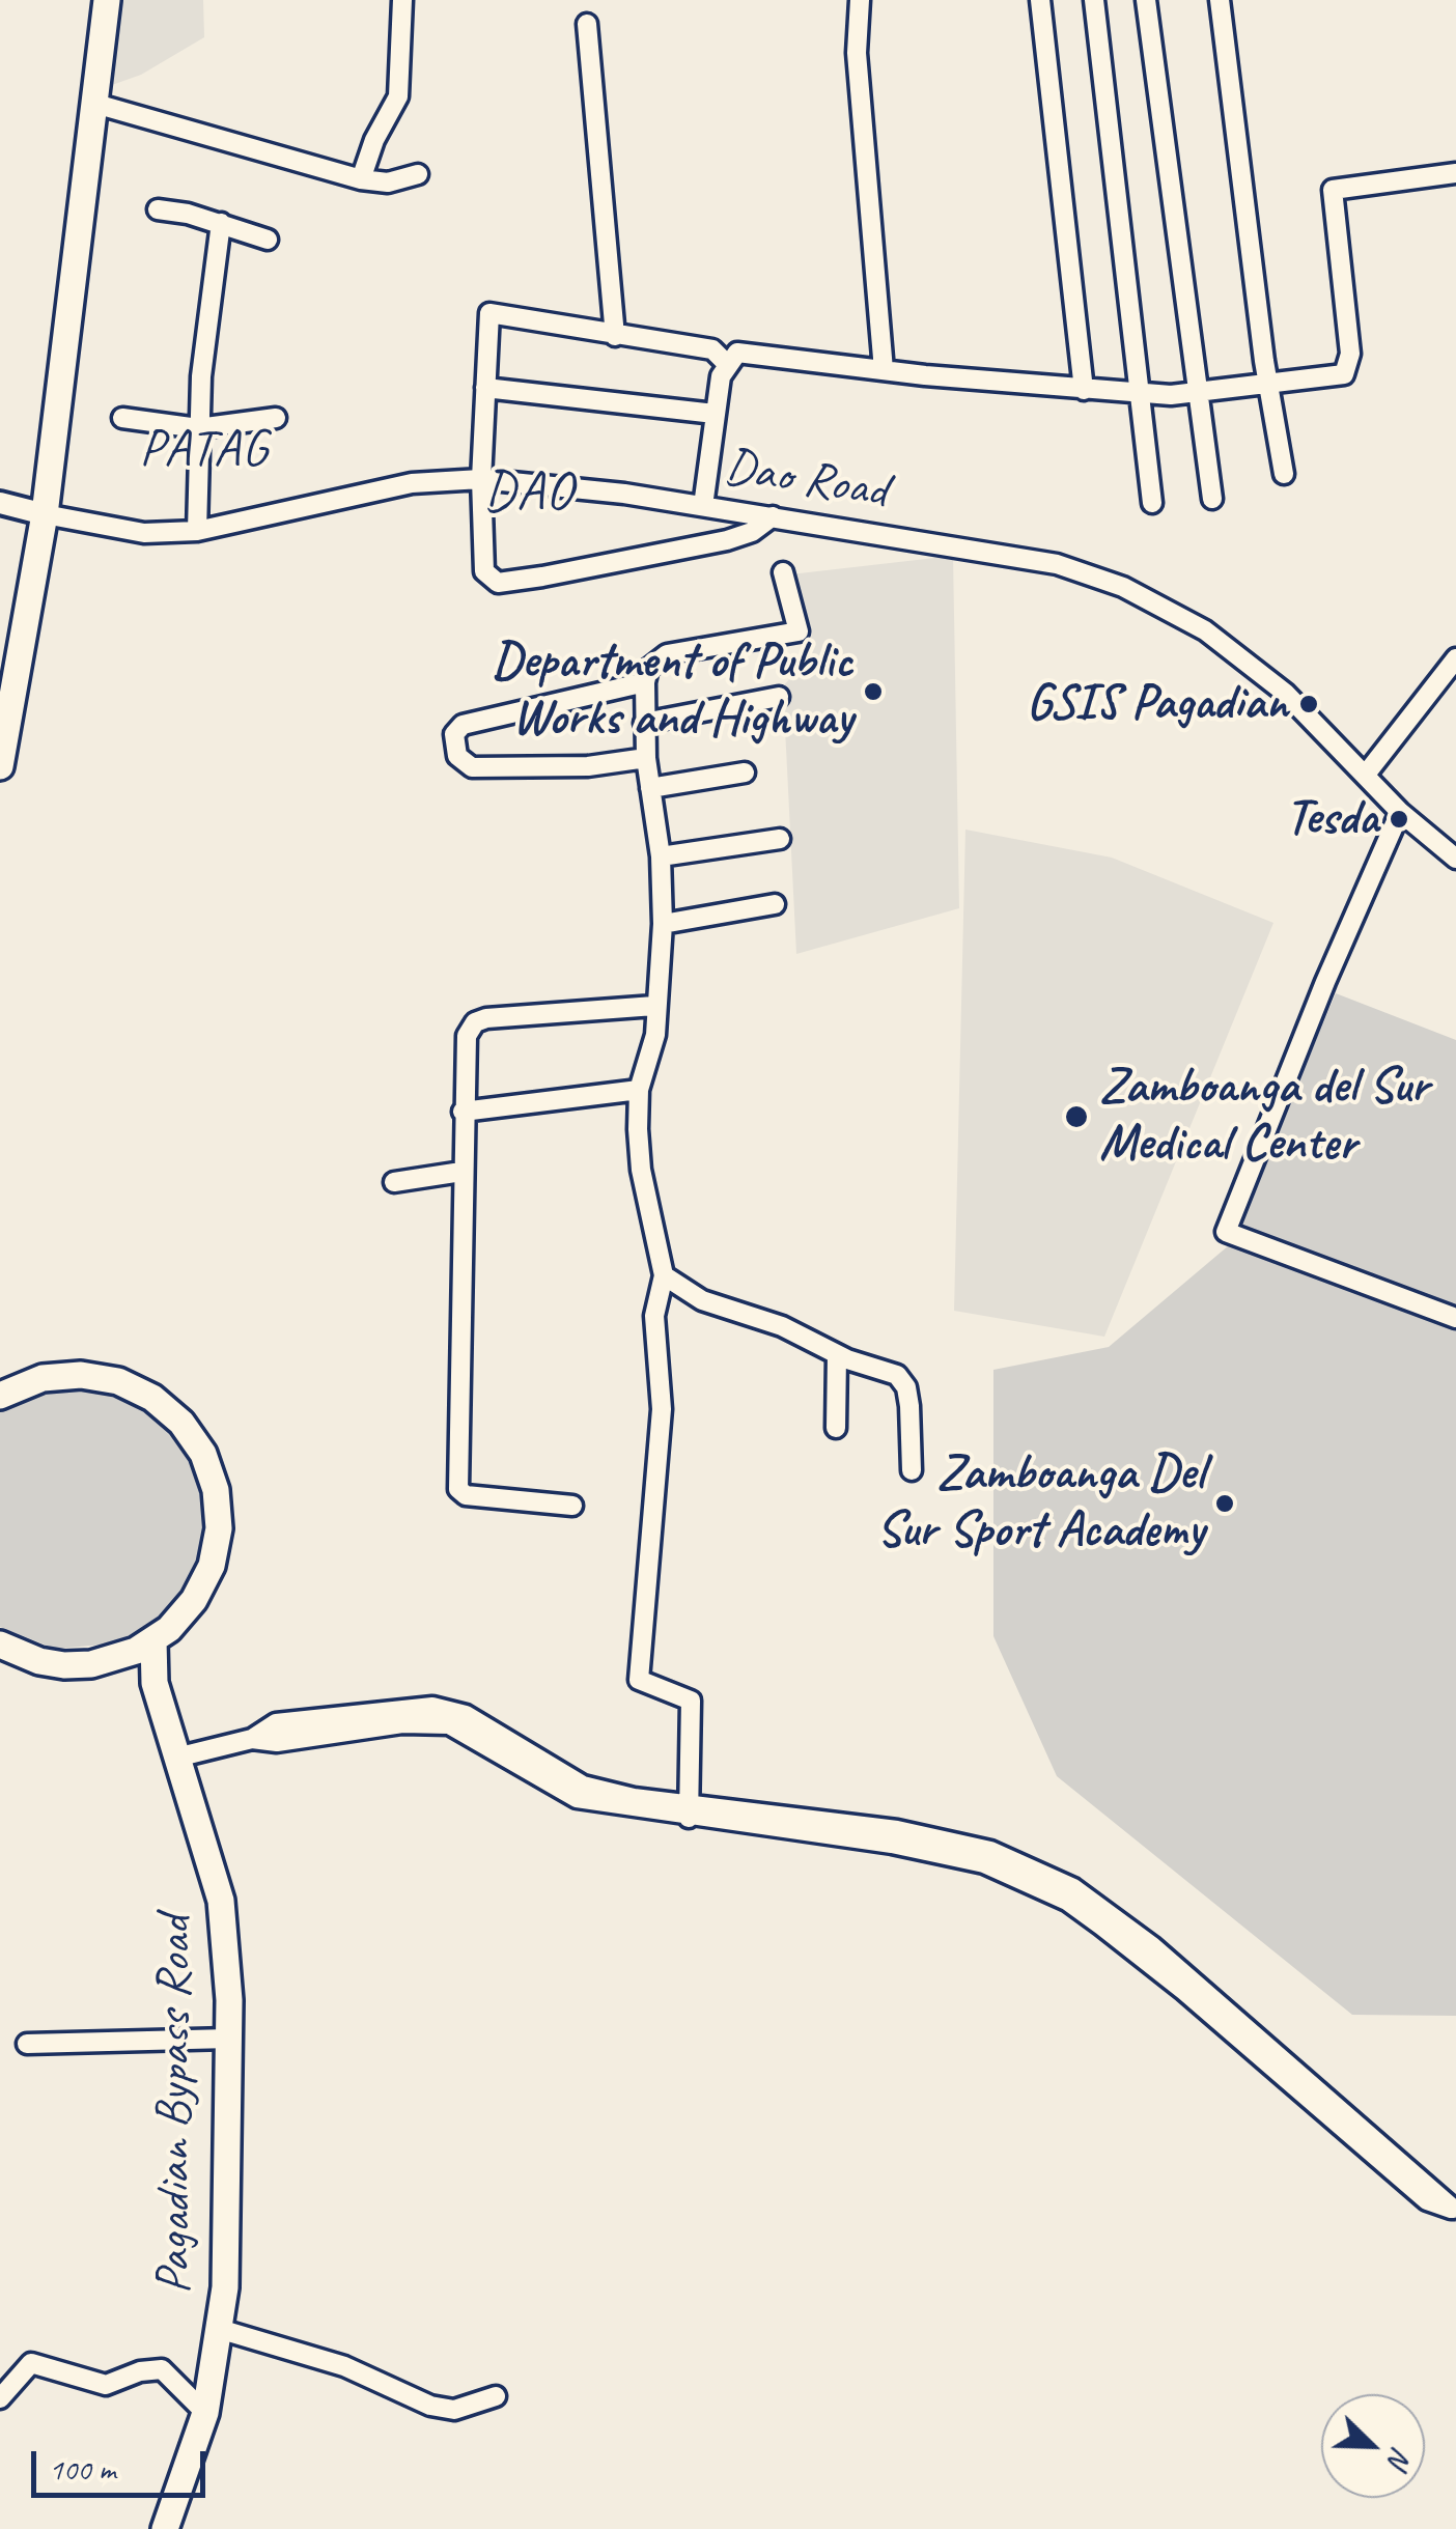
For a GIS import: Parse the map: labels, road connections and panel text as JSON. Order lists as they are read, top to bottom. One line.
{"streets":{"highway":["Pagadian Bypass Road"],"street":["Dao Road"]},"districts":["PATAG","DAO"],"places":["Department of Public Works and Highway","GSIS Pagadian","Tesda","Zamboanga del Sur Medical Center","Zamboanga Del Sur Sport Academy"],"scale_bar":"100 m","north":"bottom right"}
